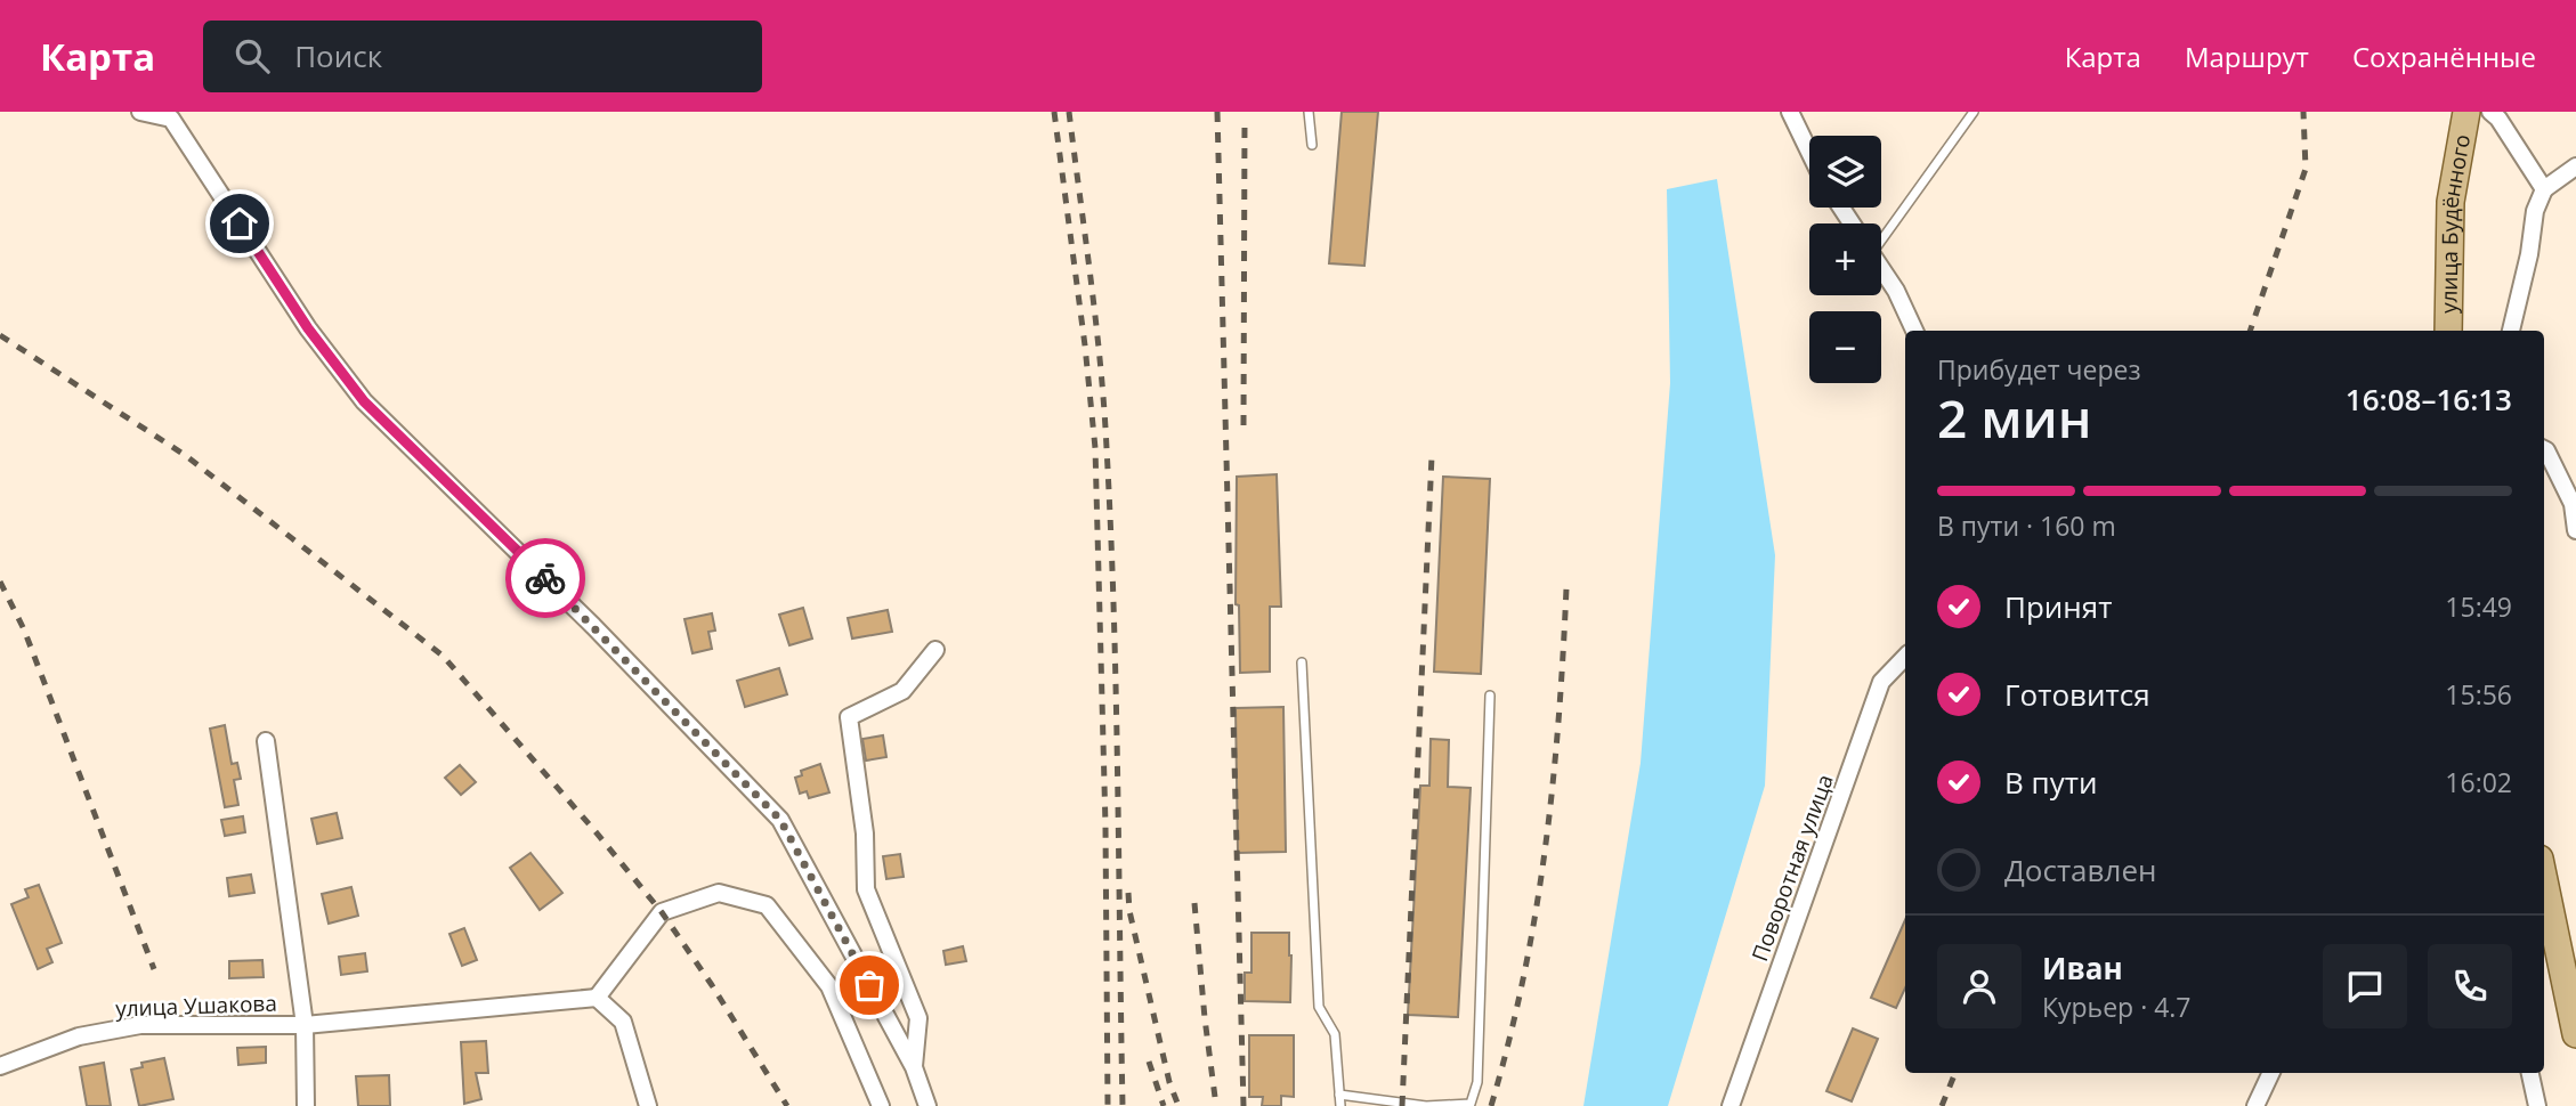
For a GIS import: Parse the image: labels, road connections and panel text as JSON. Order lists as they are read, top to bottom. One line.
{"streets":{"main road":["улица Будённого"],"street":["Поворотная улица","улица Ушакова"]},"page":{"header":"Карта","search":"Поиск","nav":["Карта","Маршрут","Сохранённые"],"map_buttons":["+","−"],"heading":["2 мин","Прибудет через","16:08–16:13"],"panel":["Иван","Курьер · 4.7"],"bar":"В пути · 160 m","list":[["Принят","15:49"],["Готовится","15:56"],["В пути","16:02"],"Доставлен"]}}
